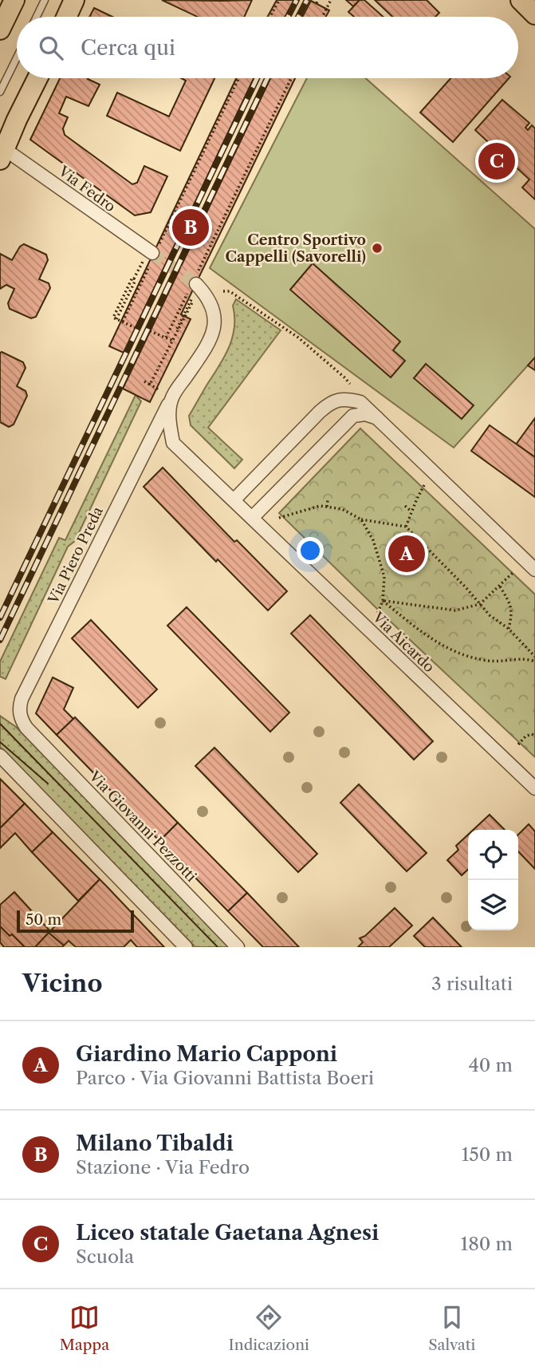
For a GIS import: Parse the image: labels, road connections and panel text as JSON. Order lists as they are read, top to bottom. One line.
{"streets":{"street":["Via Fedro","Via Piero Preda","Via Aicardo","Via Giovanni Pezzotti"]},"crossings":[["Via Piero Preda","Via Giovanni Pezzotti"]],"places":["Centro Sportivo Cappelli (Savorelli)"],"scale_bar":"50 m","page":{"search":"Cerca qui","pins":["C","B","A"],"scale":"50 m","heading":["Vicino","3 risultati"],"list":[{"mark":"A","name":"Giardino Mario Capponi","note":"Parco · Via Giovanni Battista Boeri","value":"40 m"},{"mark":"B","name":"Milano Tibaldi","note":"Stazione · Via Fedro","value":"150 m"},{"mark":"C","name":"Liceo statale Gaetana Agnesi","note":"Scuola","value":"180 m"}],"nav":["Mappa","Indicazioni","Salvati"]}}
